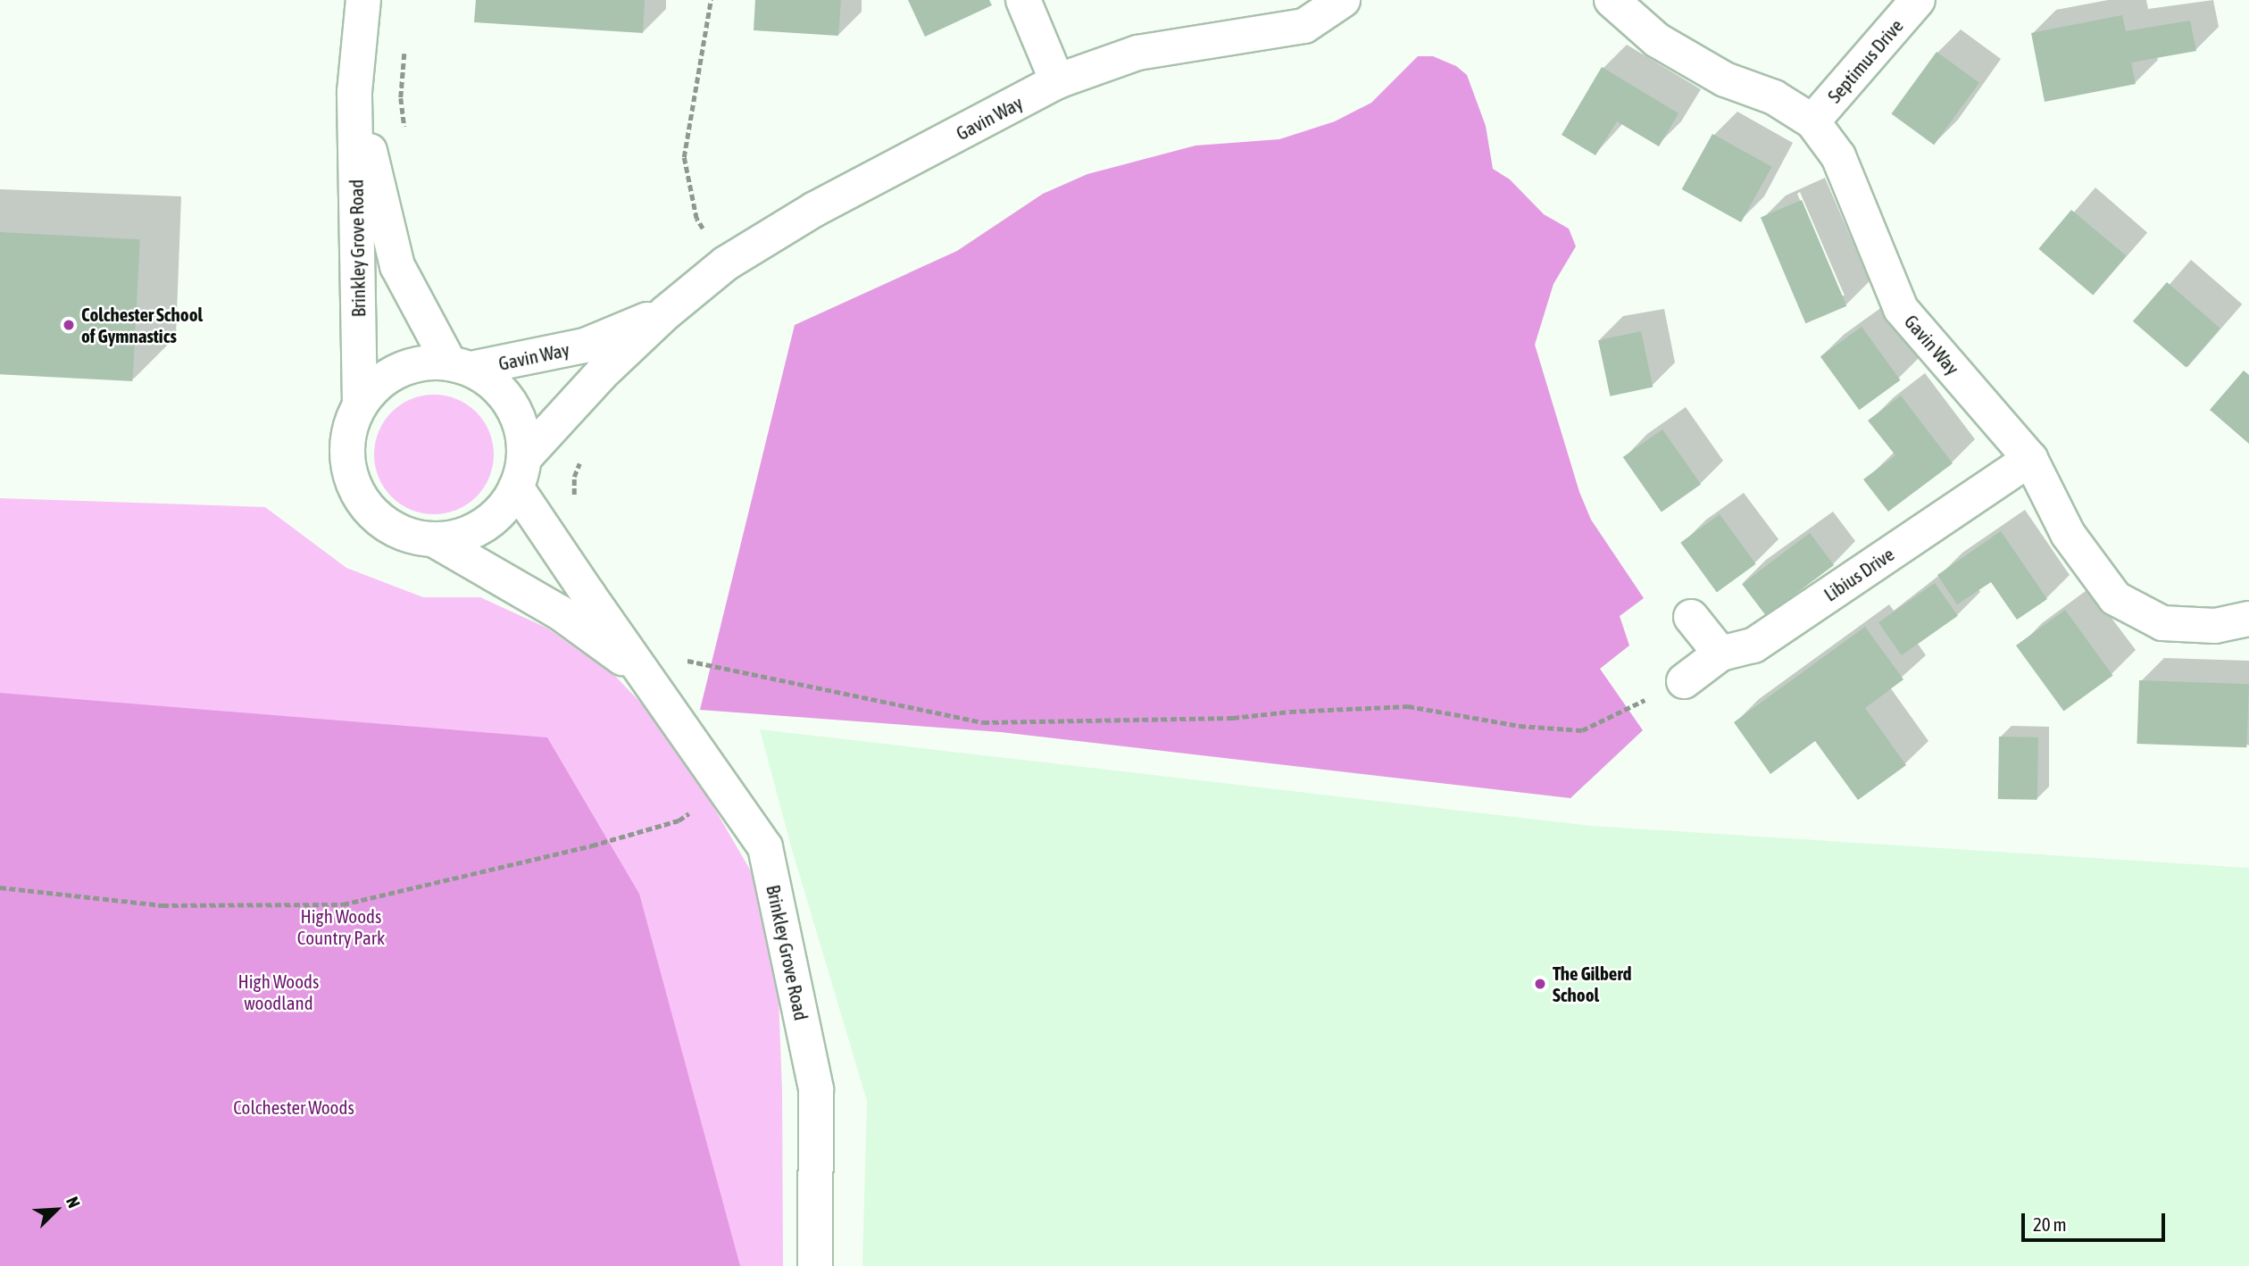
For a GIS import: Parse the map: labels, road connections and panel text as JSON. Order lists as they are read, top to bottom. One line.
{"streets":{"street":["Septimus Drive","Gavin Way","Brinkley Grove Road","Libius Drive"]},"crossings":[["Septimus Drive","Gavin Way"],["Gavin Way","Brinkley Grove Road"],["Gavin Way","Libius Drive"]],"parks":["High Woods Country Park","High Woods woodland","Colchester Woods"],"places":["Colchester School of Gymnastics","The Gilberd School"],"scale_bar":"20 m","north":"top right"}
